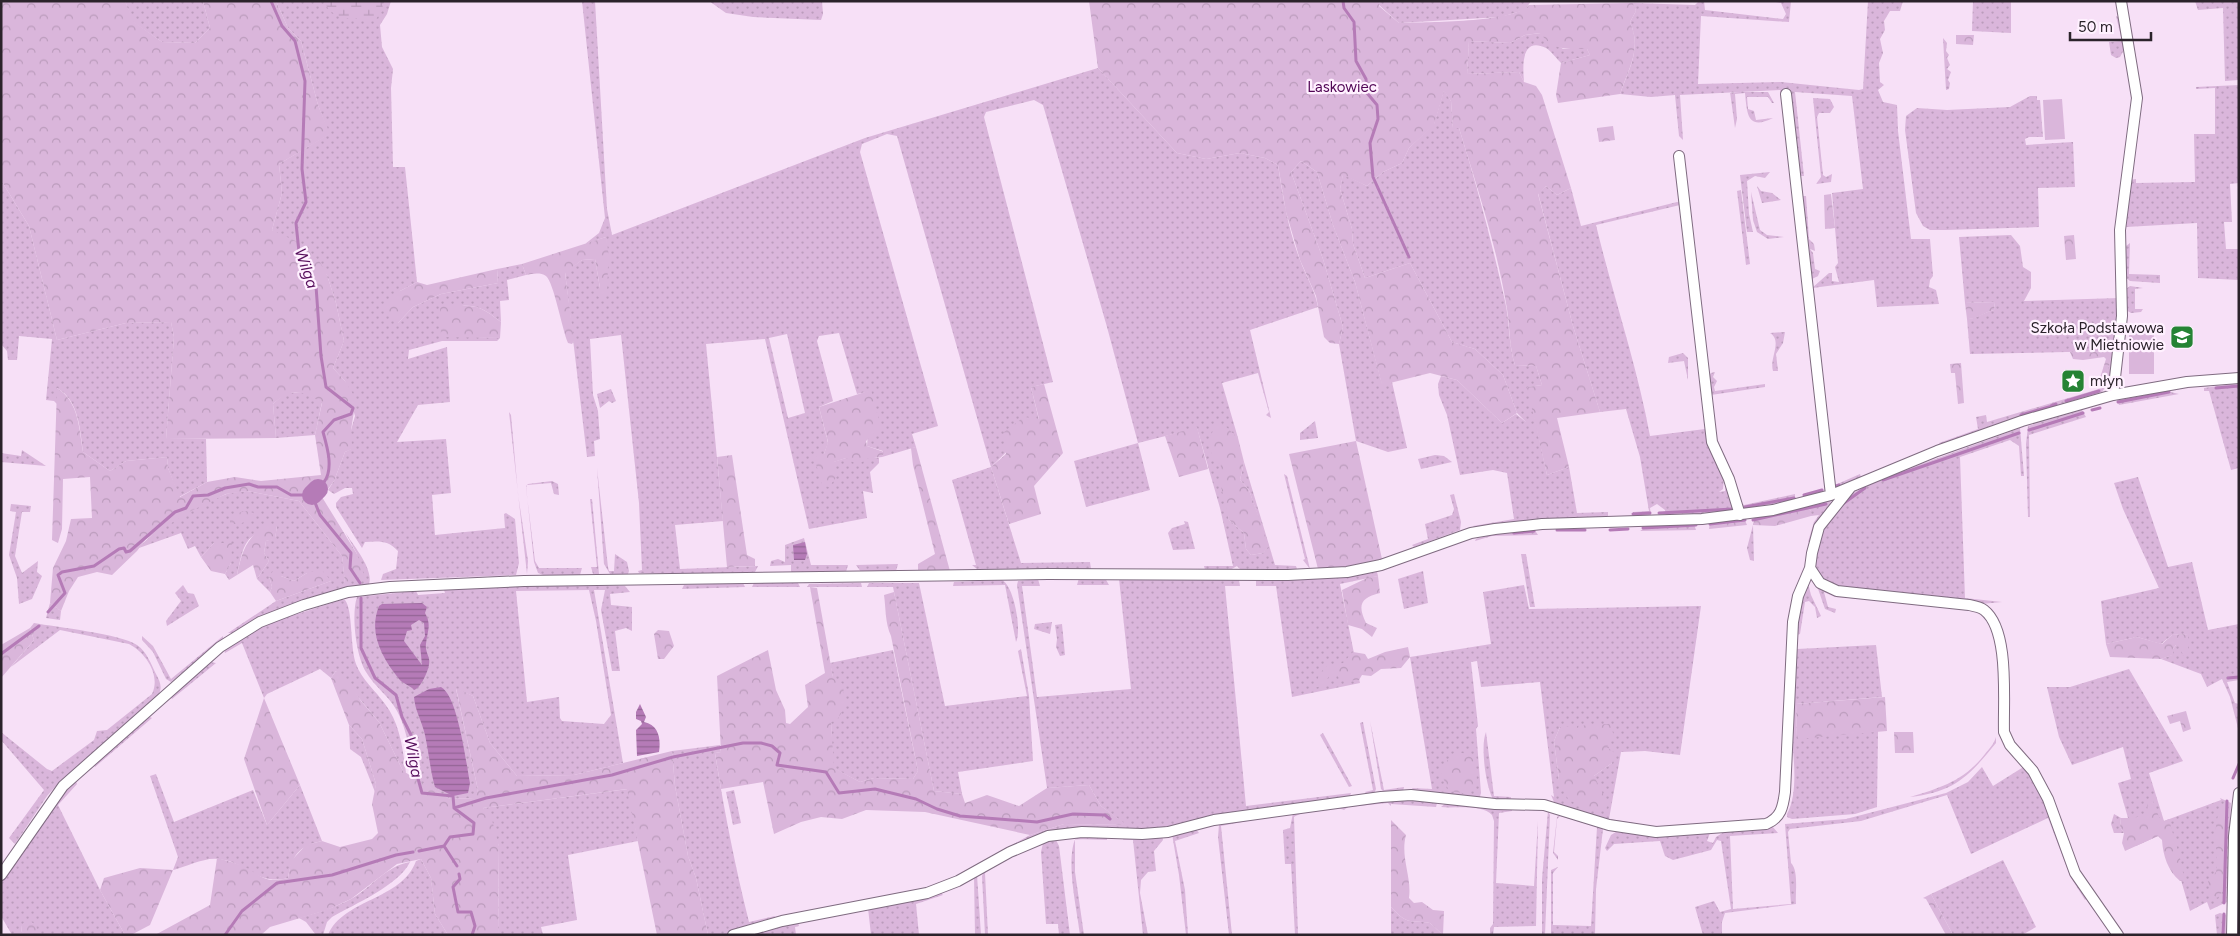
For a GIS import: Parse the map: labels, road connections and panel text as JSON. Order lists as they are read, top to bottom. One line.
{"water":["Wilga"],"parks":["Laskowiec"],"places":{"school or university":["Szkoła Podstawowa w Mietniowie"],"place":["młyn"]},"scale_bar":"50 m"}
